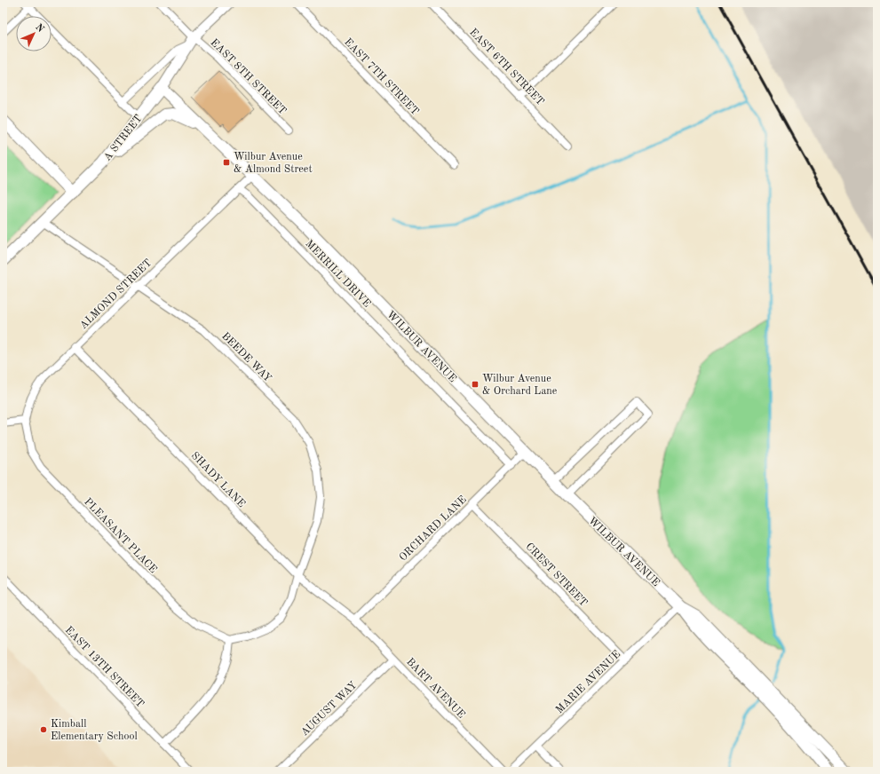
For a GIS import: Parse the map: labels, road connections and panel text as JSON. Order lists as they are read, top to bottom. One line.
{"streets":{"main road":["A STREET","WILBUR AVENUE"],"street":["EAST 6TH STREET","EAST 8TH STREET","EAST 7TH STREET","MERRILL DRIVE","ALMOND STREET","BEEDE WAY","SHADY LANE","ORCHARD LANE","PLEASANT PLACE","CREST STREET","EAST 13TH STREET","MARIE AVENUE","BART AVENUE","AUGUST WAY"]},"crossings":[["EAST 8TH STREET","A STREET"],["A STREET","WILBUR AVENUE"],["A STREET","BEEDE WAY"],["MERRILL DRIVE","ALMOND STREET"],["MERRILL DRIVE","ORCHARD LANE"],["ALMOND STREET","WILBUR AVENUE"],["ALMOND STREET","BEEDE WAY"],["ALMOND STREET","SHADY LANE"],["ALMOND STREET","PLEASANT PLACE"],["WILBUR AVENUE","ORCHARD LANE"],["WILBUR AVENUE","MARIE AVENUE"],["BEEDE WAY","SHADY LANE"],["BEEDE WAY","PLEASANT PLACE"],["SHADY LANE","ORCHARD LANE"],["SHADY LANE","BART AVENUE"],["ORCHARD LANE","CREST STREET"],["ORCHARD LANE","BART AVENUE"],["CREST STREET","MARIE AVENUE"],["BART AVENUE","AUGUST WAY"]],"places":{"transit":["Wilbur Avenue & Almond Street","Wilbur Avenue & Orchard Lane"],"other":["Kimball Elementary School"]},"north":"top right"}
